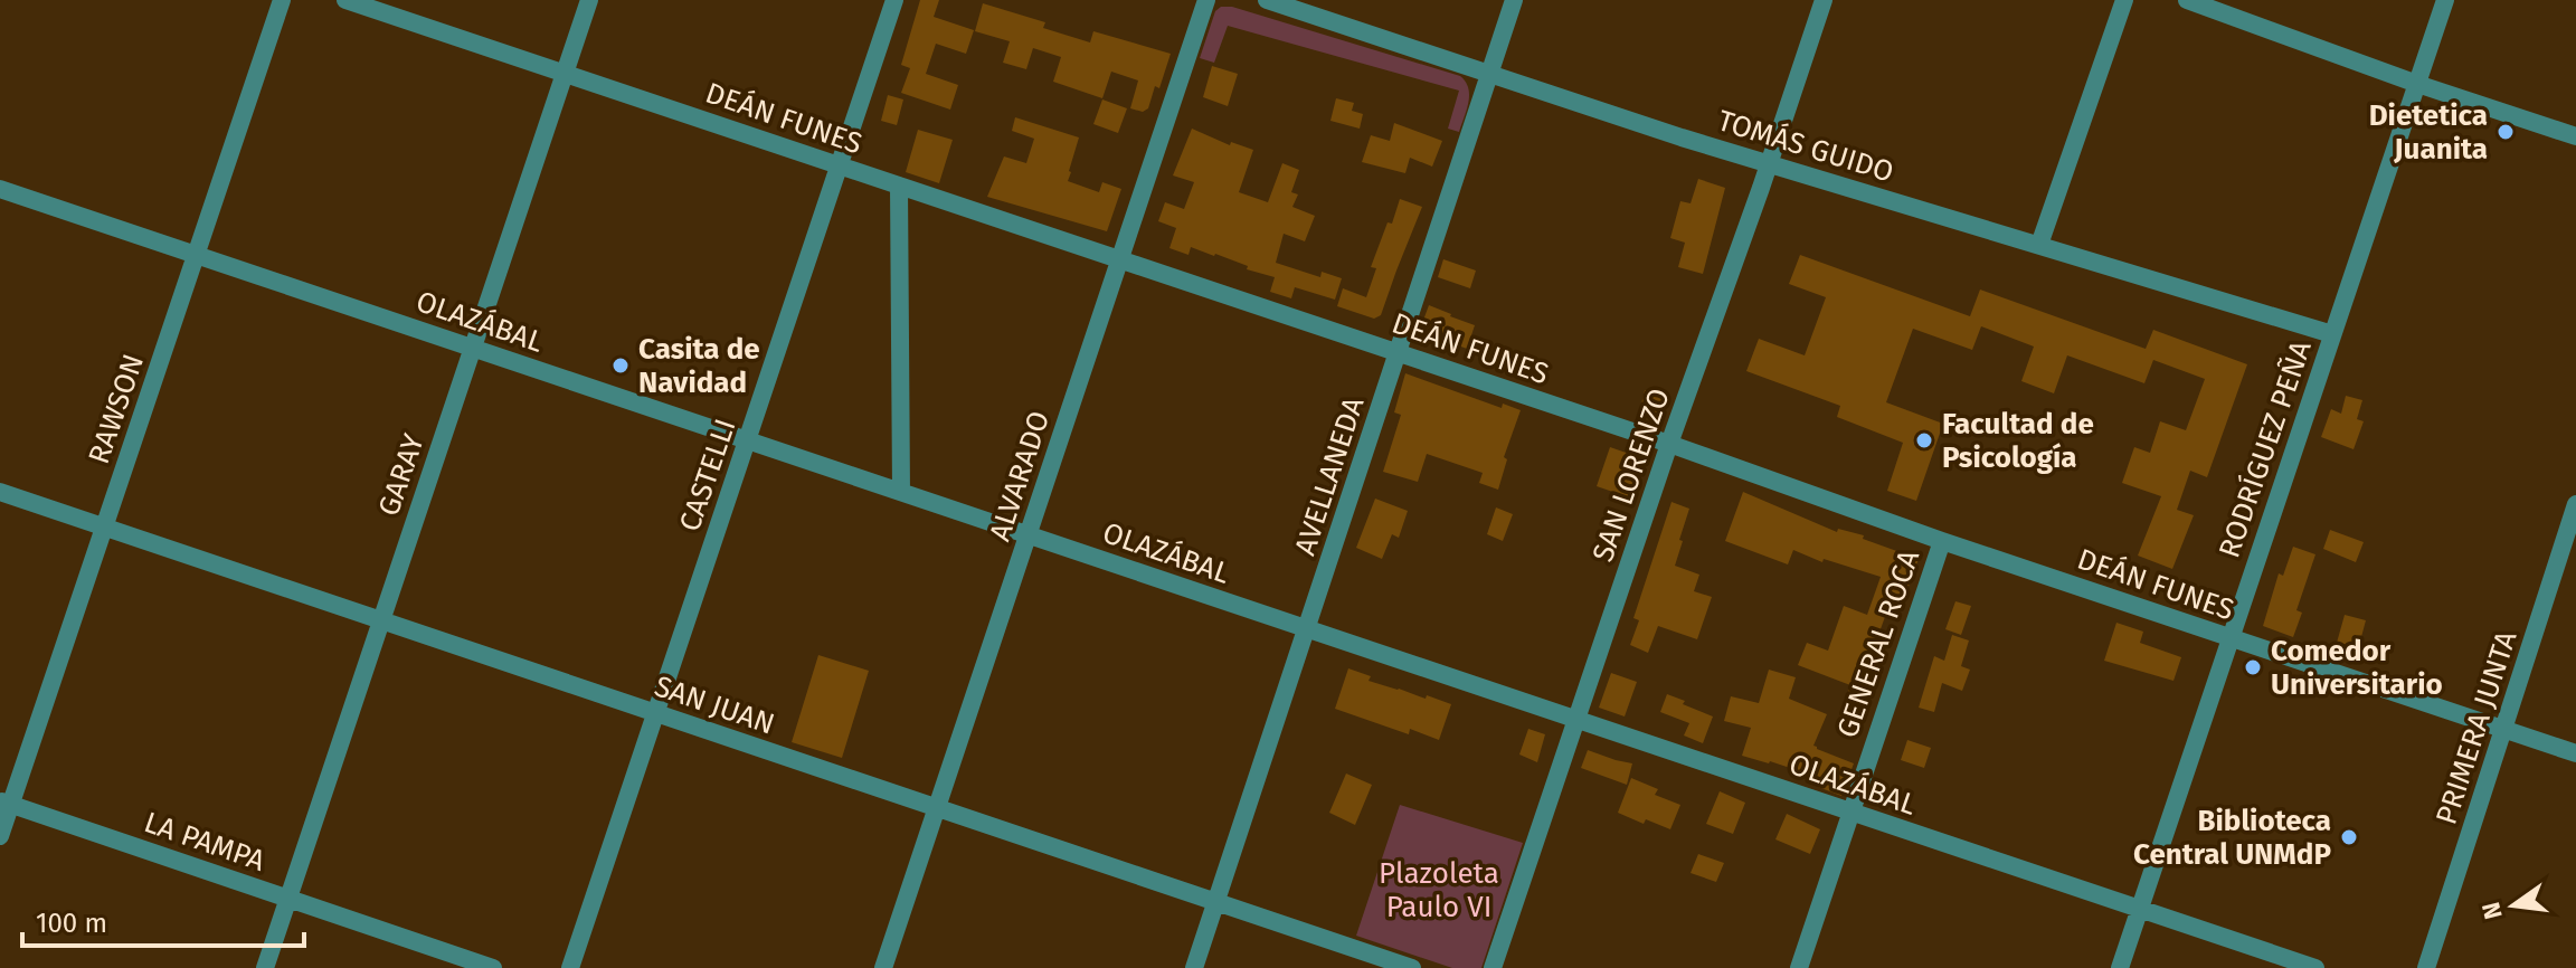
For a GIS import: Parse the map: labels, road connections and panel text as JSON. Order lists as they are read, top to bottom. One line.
{"streets":{"street":["DEÁN FUNES","TOMÁS GUIDO","OLAZÁBAL","RAWSON","RODRÍGUEZ PEÑA","GARAY","CASTELLI","SAN LORENZO","ALVARADO","AVELLANEDA","GENERAL ROCA","SAN JUAN","PRIMERA JUNTA","LA PAMPA"]},"crossings":[["DEÁN FUNES","RODRÍGUEZ PEÑA"],["DEÁN FUNES","GARAY"],["DEÁN FUNES","CASTELLI"],["DEÁN FUNES","SAN LORENZO"],["DEÁN FUNES","ALVARADO"],["DEÁN FUNES","AVELLANEDA"],["DEÁN FUNES","GENERAL ROCA"],["DEÁN FUNES","PRIMERA JUNTA"],["TOMÁS GUIDO","RODRÍGUEZ PEÑA"],["TOMÁS GUIDO","SAN LORENZO"],["TOMÁS GUIDO","AVELLANEDA"],["OLAZÁBAL","RAWSON"],["OLAZÁBAL","RODRÍGUEZ PEÑA"],["OLAZÁBAL","GARAY"],["OLAZÁBAL","CASTELLI"],["OLAZÁBAL","SAN LORENZO"],["OLAZÁBAL","ALVARADO"],["OLAZÁBAL","AVELLANEDA"],["OLAZÁBAL","GENERAL ROCA"],["RAWSON","SAN JUAN"],["RAWSON","LA PAMPA"],["GARAY","SAN JUAN"],["GARAY","LA PAMPA"],["CASTELLI","SAN JUAN"],["ALVARADO","SAN JUAN"],["AVELLANEDA","SAN JUAN"]],"parks":["Plazoleta Paulo VI"],"places":["Dietetica Juanita","Casita de Navidad","Facultad de Psicología","Comedor Universitario","Biblioteca Central UNMdP"],"scale_bar":"100 m","north":"left"}
